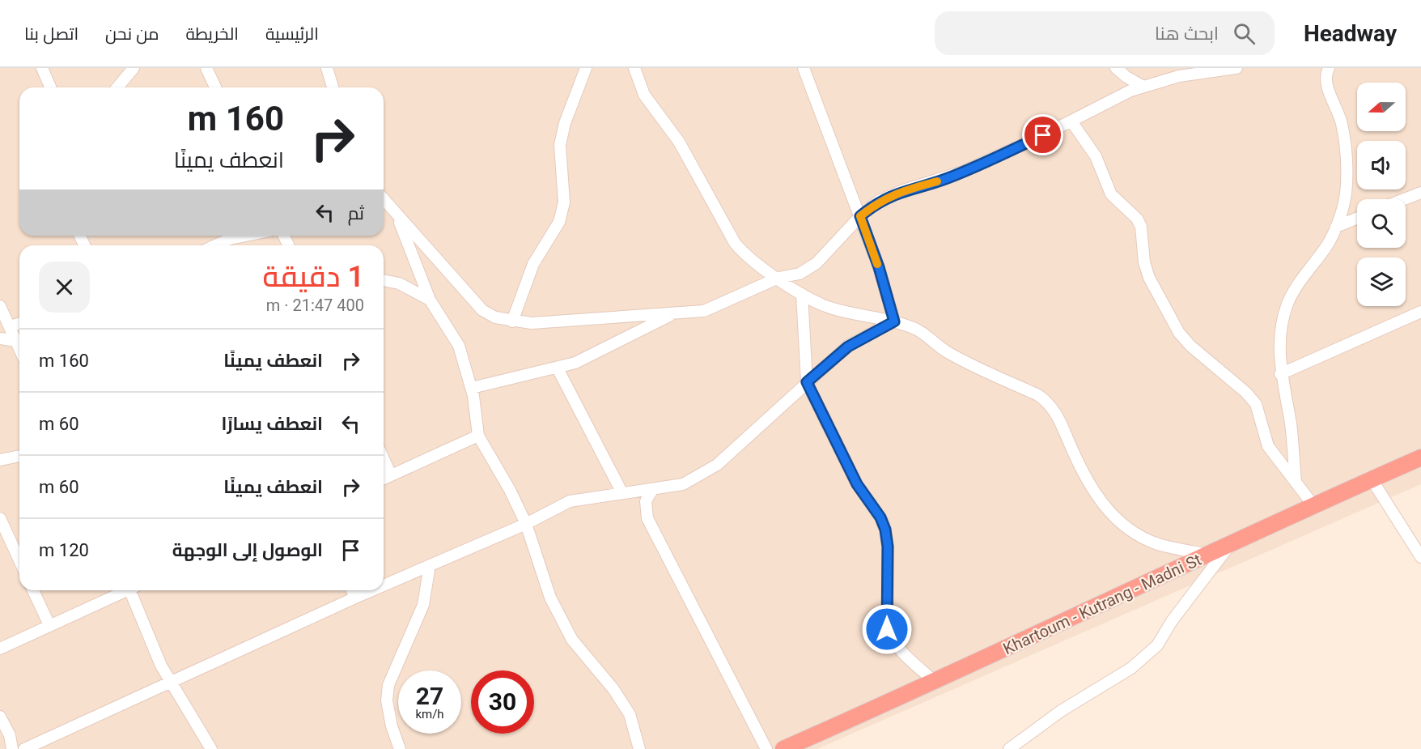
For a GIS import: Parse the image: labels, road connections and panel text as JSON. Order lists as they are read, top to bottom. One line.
{"streets":{"highway":["Khartoum - Kutrang - Madni St"]},"north":"left","page":{"header":"Headway","search":"ابحث هنا","nav":["الرئيسية","الخريطة","من نحن","اتصل بنا"],"turn":["160 m","انعطف يمينًا"],"then":"ثم","heading":["1 دقيقة","400 m · 21:47"],"list":[{"name":"انعطف يمينًا","value":"160 m"},{"name":"انعطف يسارًا","value":"60 m"},{"name":"انعطف يمينًا","value":"60 m"},{"name":"الوصول إلى الوجهة","value":"120 m"}],"speed":"27 km/h","limit":"30"}}
